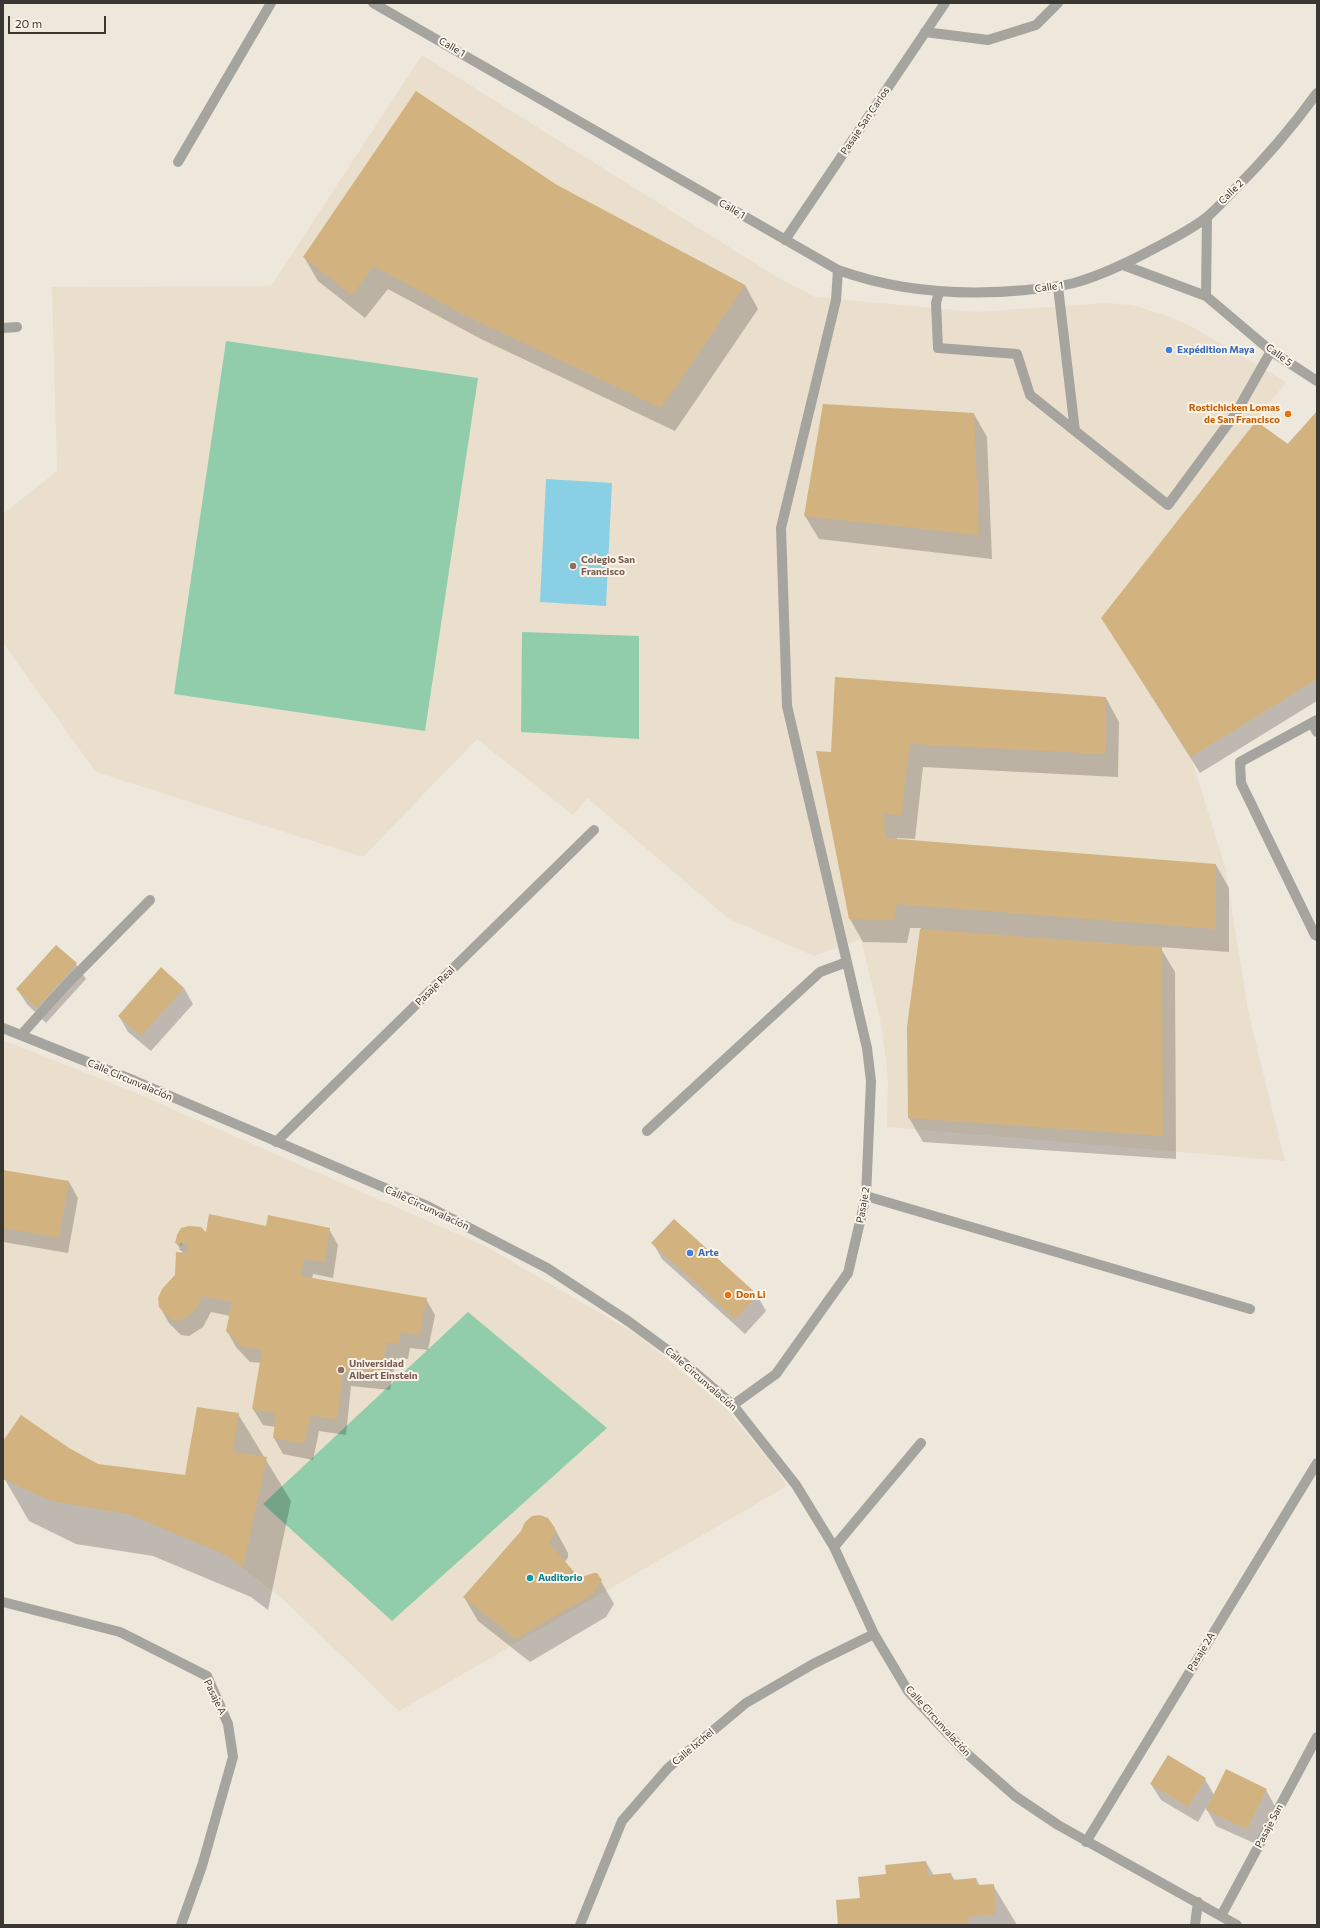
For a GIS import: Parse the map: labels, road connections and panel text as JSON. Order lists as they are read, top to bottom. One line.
{"streets":{"street":["Calle 1","Pasaje San Carlos","Calle 2","Calle 5","Pasaje Real","Calle Circunvalación","Pasaje 2","Pasaje 2A","Pasaje A","Calle Ixchel","Pasaje San"]},"crossings":[["Calle 1","Pasaje San Carlos"],["Calle 1","Calle 2"],["Calle 1","Calle 5"],["Calle 1","Pasaje 2"],["Calle 2","Calle 5"],["Pasaje Real","Calle Circunvalación"],["Calle Circunvalación","Pasaje 2"],["Calle Circunvalación","Pasaje 2A"],["Calle Circunvalación","Calle Ixchel"],["Calle Circunvalación","Pasaje San"]],"places":["Expédition Maya","Rostichicken Lomas de San Francisco","Colegio San Francisco","Arte","Don Li","Universidad Albert Einstein","Auditorio"],"scale_bar":"20 m"}
